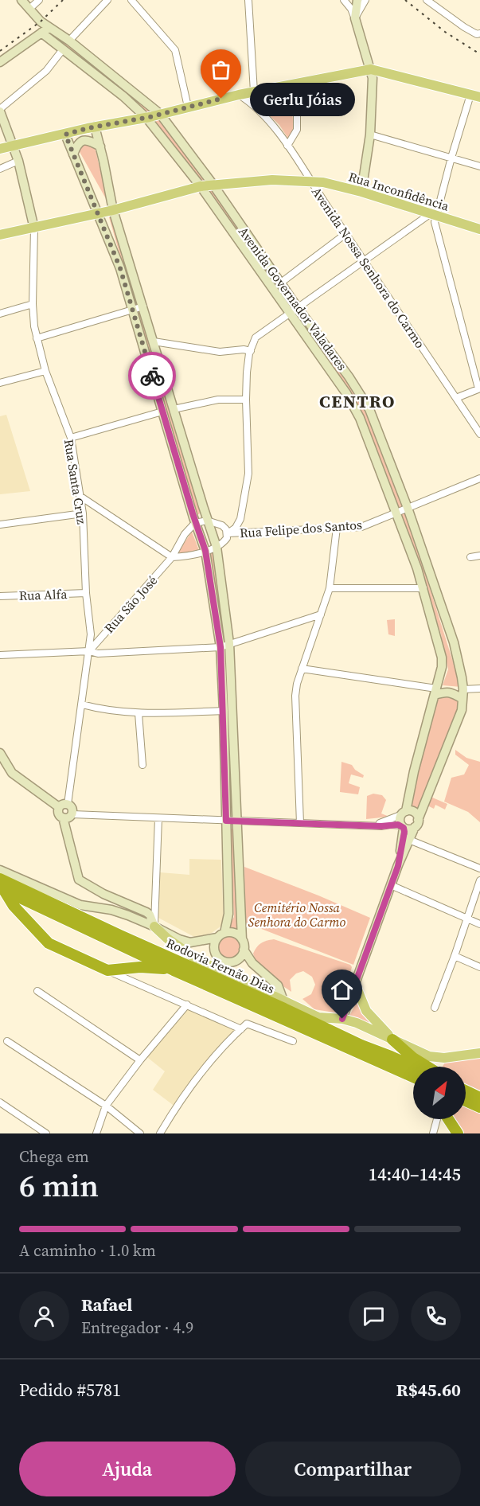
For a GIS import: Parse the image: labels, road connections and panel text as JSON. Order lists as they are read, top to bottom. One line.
{"streets":{"highway":["Rodovia Fernão Dias"],"main road":["Rua Inconfidência"],"street":["Avenida Nossa Senhora do Carmo","Avenida Governador Valadares","Rua Santa Cruz","Rua Felipe dos Santos","Rua Alfa","Rua São José"]},"crossings":[["Rua Inconfidência","Avenida Nossa Senhora do Carmo"],["Rua Inconfidência","Avenida Governador Valadares"],["Rua Inconfidência","Rua Santa Cruz"],["Avenida Governador Valadares","Rua Felipe dos Santos"],["Rua Santa Cruz","Rua Alfa"],["Rua Santa Cruz","Rua São José"]],"districts":["CENTRO"],"parks":["Cemitério Nossa Senhora do Carmo"],"places":["Gerlu Jóias"],"north":"top right","page":{"bubble":"Gerlu Jóias","heading":["6 min","Chega em","14:40–14:45"],"panel":["Rafael","Entregador · 4.9","Pedido #5781","R$45.60"],"bar":"A caminho · 1.0 km","buttons":["Ajuda","Compartilhar"]}}
